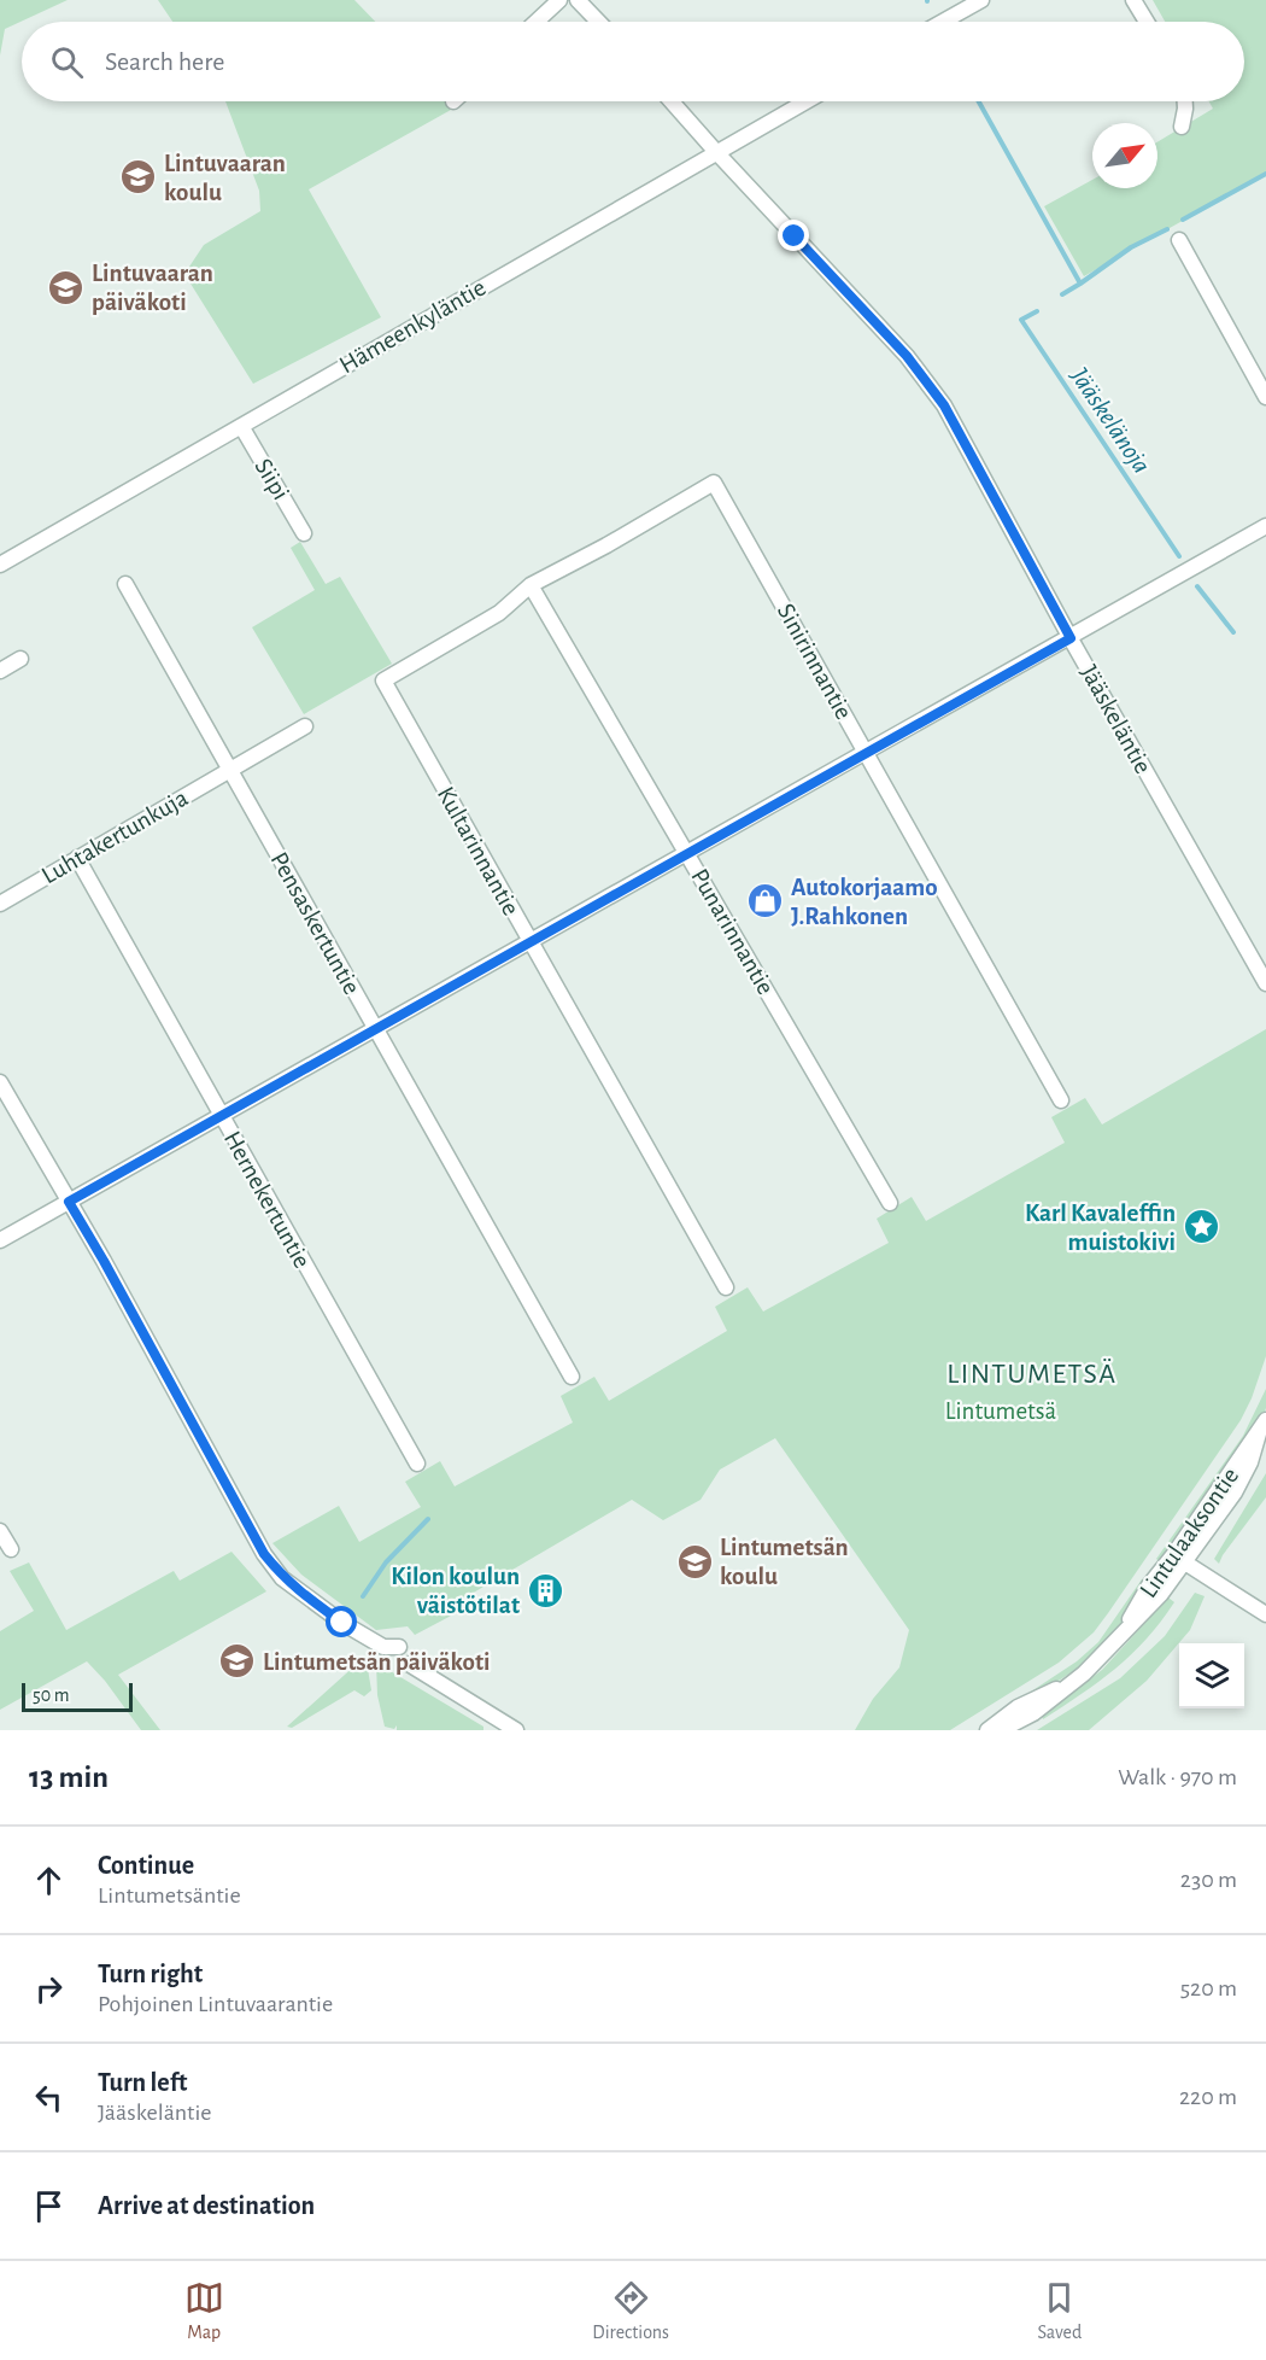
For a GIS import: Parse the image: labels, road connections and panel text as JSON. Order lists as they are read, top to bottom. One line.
{"streets":{"street":["Hämeenkyläntie","Siipi","Sinirinnantie","Jääskeläntie","Luhtakertunkuja","Kultarinnantie","Pensaskertuntie","Punarinnantie","Hernekertuntie","Lintulaaksontie"]},"crossings":[["Hämeenkyläntie","Siipi"],["Hämeenkyläntie","Jääskeläntie"],["Sinirinnantie","Kultarinnantie"],["Sinirinnantie","Punarinnantie"],["Luhtakertunkuja","Pensaskertuntie"],["Luhtakertunkuja","Hernekertuntie"],["Kultarinnantie","Punarinnantie"]],"districts":["LINTUMETSÄ"],"water":["Jääskelänoja"],"parks":["Lintumetsä"],"places":{"school or university":["Lintuvaaran koulu","Lintuvaaran päiväkoti","Lintumetsän koulu","Lintumetsän päiväkoti"],"shop":["Autokorjaamo J.Rahkonen"],"place":["Karl Kavaleffin muistokivi"],"building":["Kilon koulun väistötilat"]},"scale_bar":"50 m","north":"top right","page":{"search":"Search here","scale":"50 m","heading":["13 min","Walk · 970 m"],"list":[["Continue","Lintumetsäntie","230 m"],["Turn right","Pohjoinen Lintuvaarantie","520 m"],["Turn left","Jääskeläntie","220 m"],"Arrive at destination"],"nav":["Map","Directions","Saved"]}}
